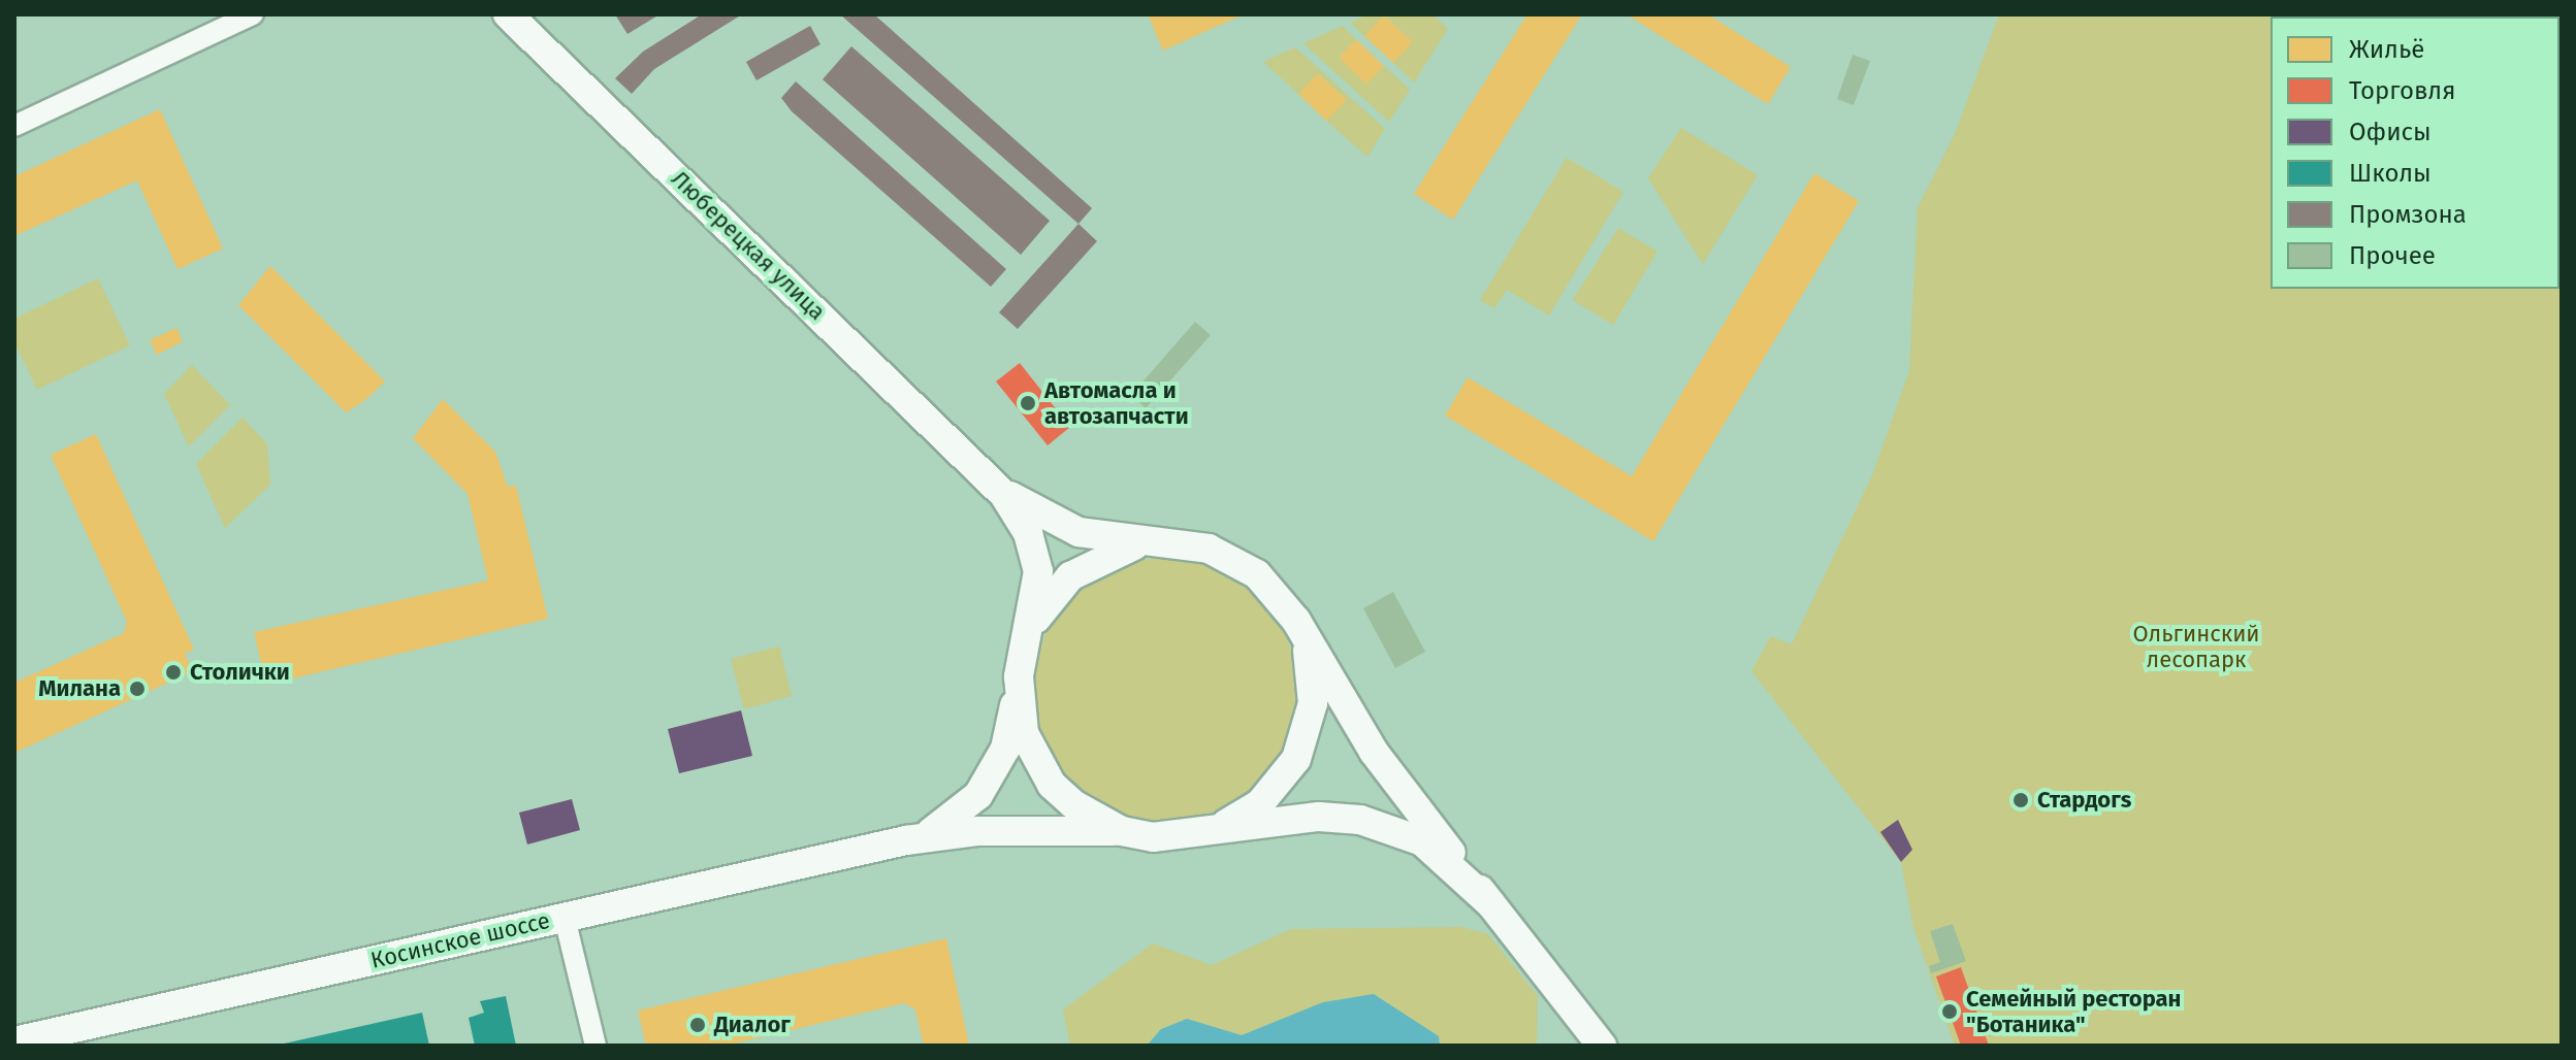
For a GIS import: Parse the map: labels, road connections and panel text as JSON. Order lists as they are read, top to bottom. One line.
{"streets":{"main road":["Люберецкая улица","Косинское шоссе"]},"parks":["Ольгинский лесопарк"],"places":["Автомасла и автозапчасти","Столички","Милана","Стардогs","Семейный ресторан \"Ботаника\"","Диалог"],"legend":["Жильё","Торговля","Офисы","Школы","Промзона","Прочее"]}
